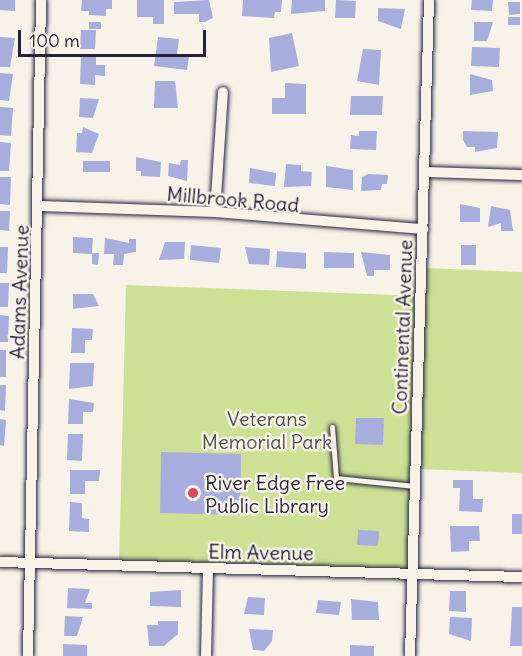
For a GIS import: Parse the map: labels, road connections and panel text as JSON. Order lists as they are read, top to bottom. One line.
{"streets":{"street":["Millbrook Road","Adams Avenue","Continental Avenue","Elm Avenue"]},"crossings":[["Millbrook Road","Adams Avenue"],["Millbrook Road","Continental Avenue"],["Adams Avenue","Elm Avenue"],["Continental Avenue","Elm Avenue"]],"parks":["Veterans Memorial Park"],"places":["River Edge Free Public Library"],"scale_bar":"100 m"}
